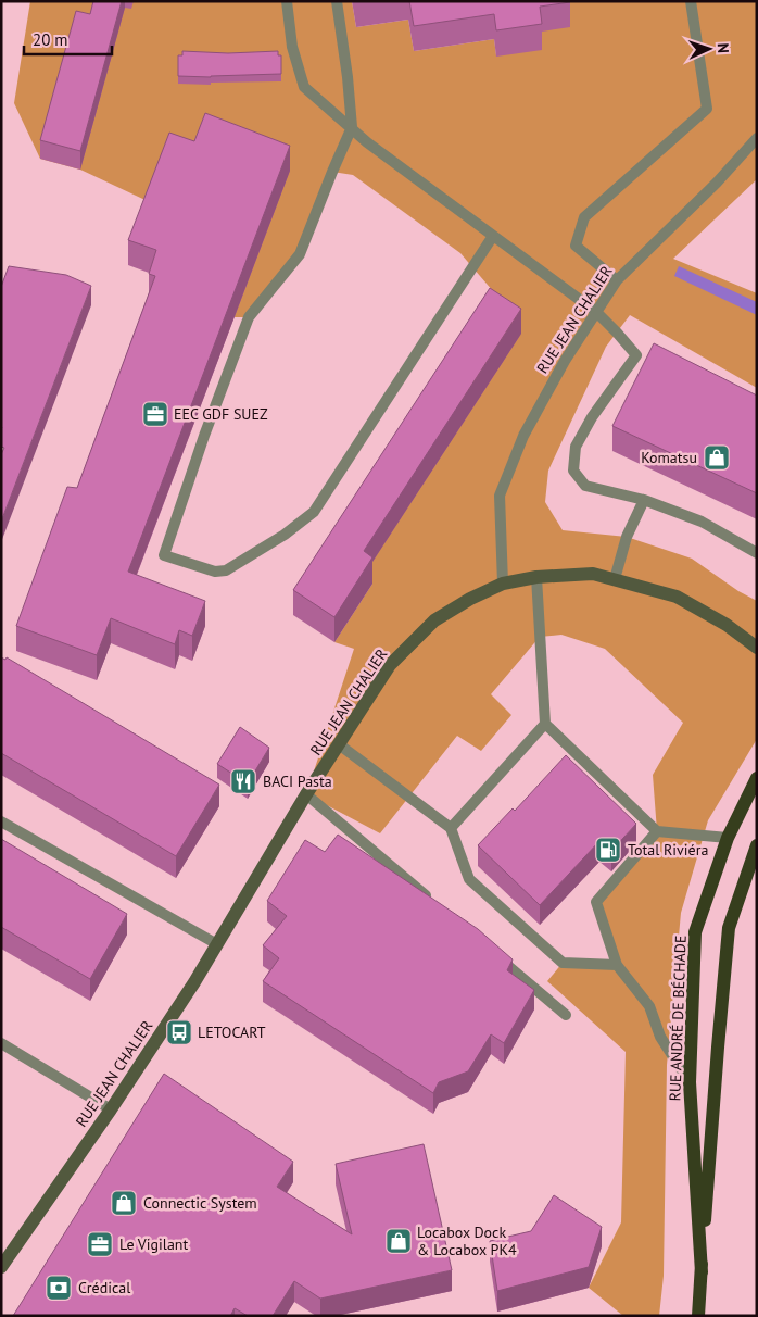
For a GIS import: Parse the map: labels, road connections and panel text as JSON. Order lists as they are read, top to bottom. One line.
{"streets":{"main road":["RUE ANDRÉ DE BÉCHADE"],"street":["RUE JEAN CHALIER"]},"places":{"office":["EEC GDF SUEZ","Le Vigilant"],"shop":["Komatsu","Connectic System","Locabox Dock & Locabox PK4"],"restaurant":["BACI Pasta"],"fuel station":["Total Riviéra"],"bus stop":["LETOCART"],"bank":["Crédical"]},"scale_bar":"20 m","north":"right"}
